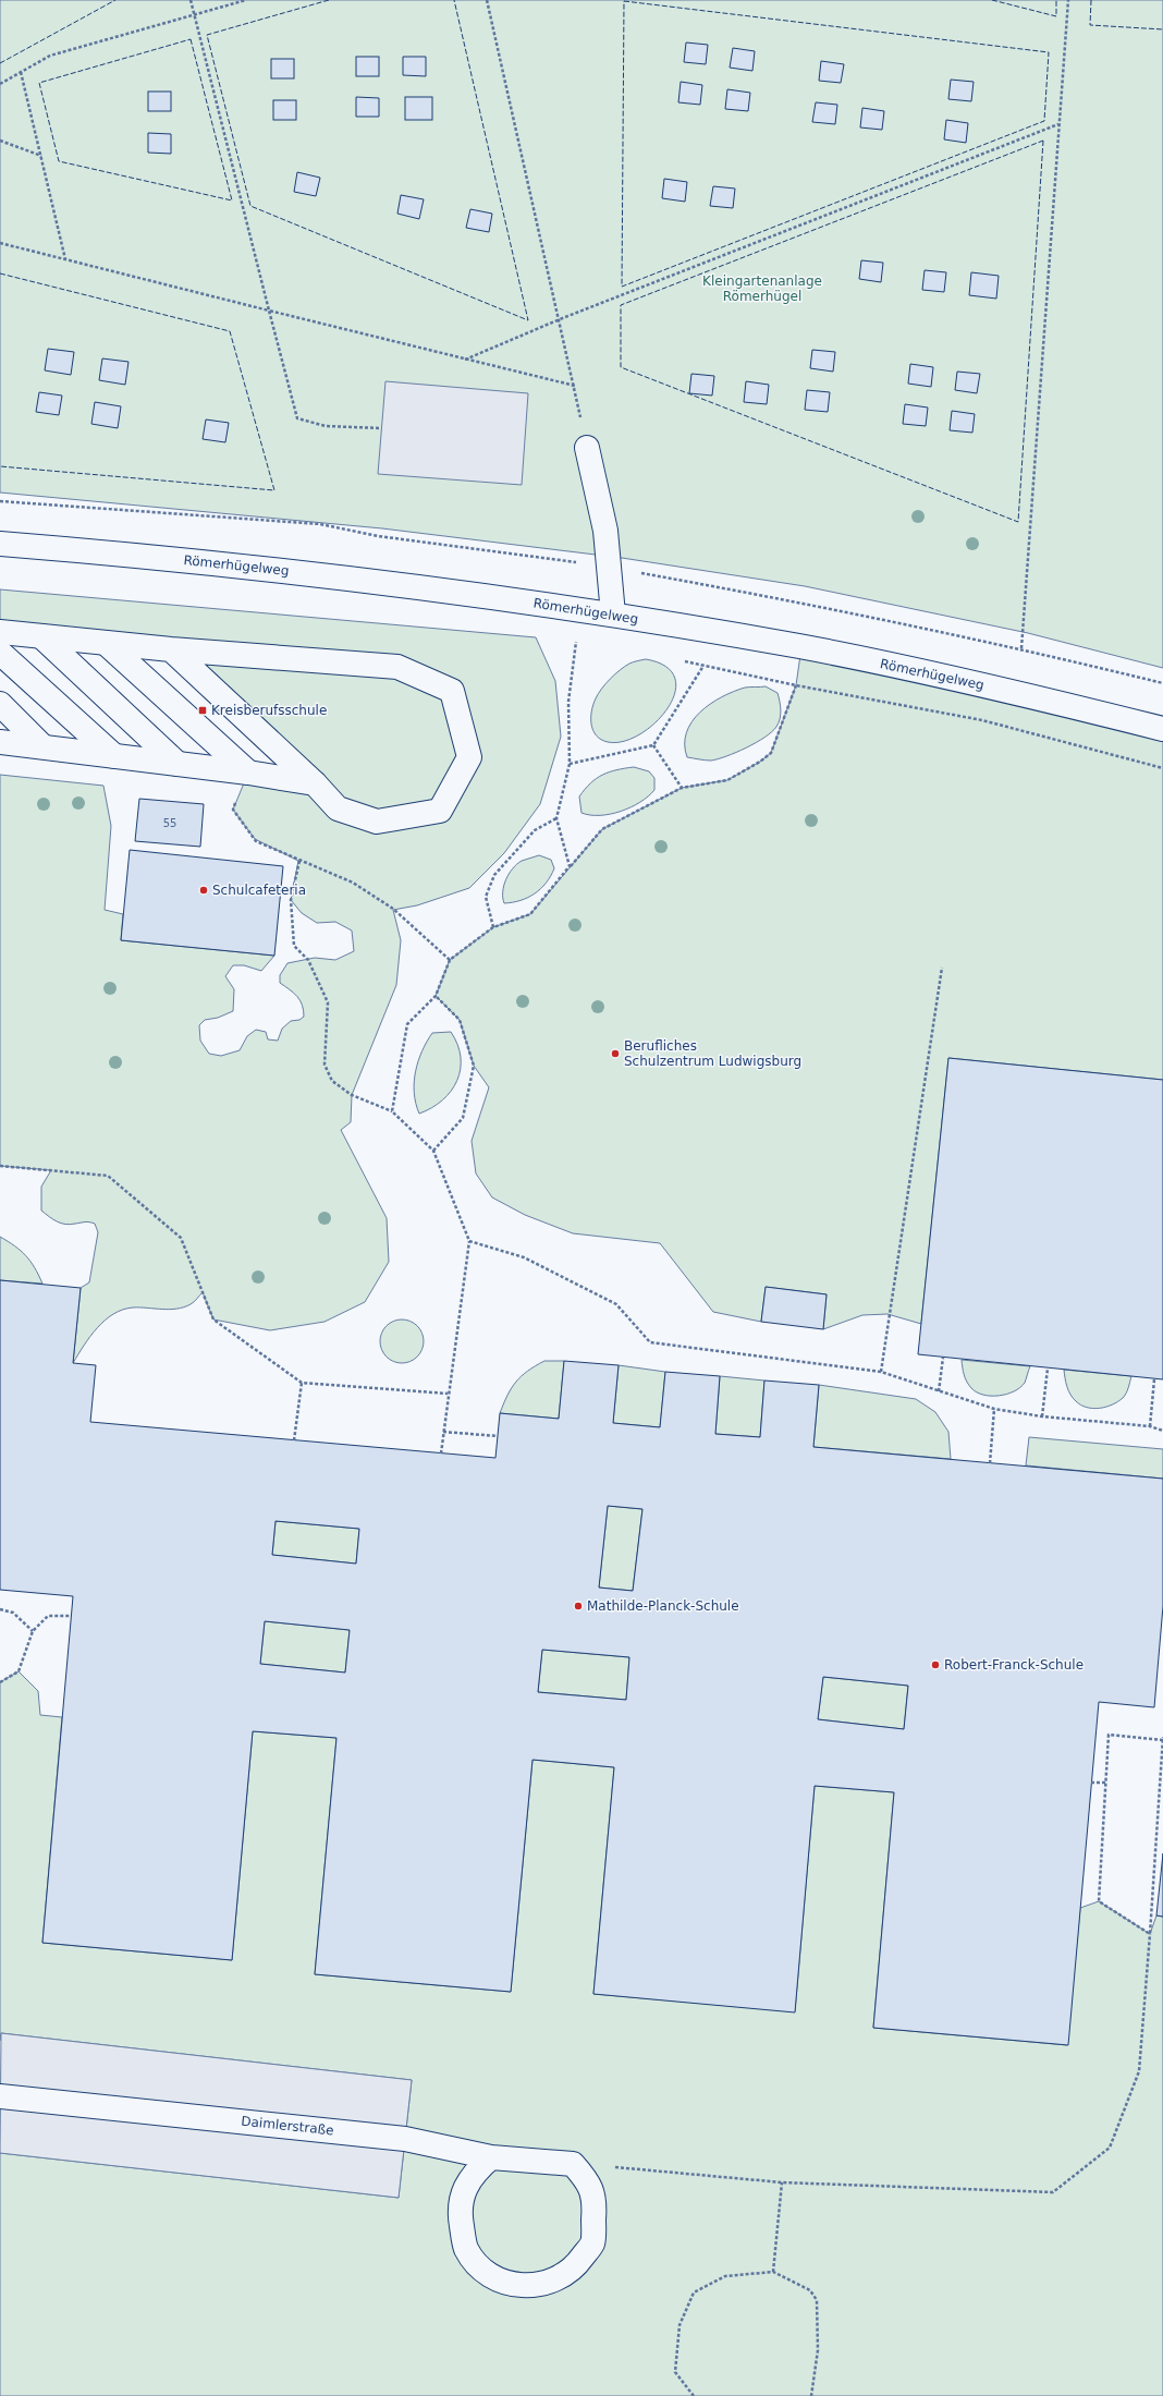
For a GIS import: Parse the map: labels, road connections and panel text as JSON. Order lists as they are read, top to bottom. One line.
{"streets":{"street":["Römerhügelweg","Daimlerstraße"]},"parks":["Kleingartenanlage Römerhügel"],"places":{"transit":["Kreisberufsschule"],"other":["Schulcafeteria","Berufliches Schulzentrum Ludwigsburg","Mathilde-Planck-Schule","Robert-Franck-Schule"]},"house_numbers":["55"]}
